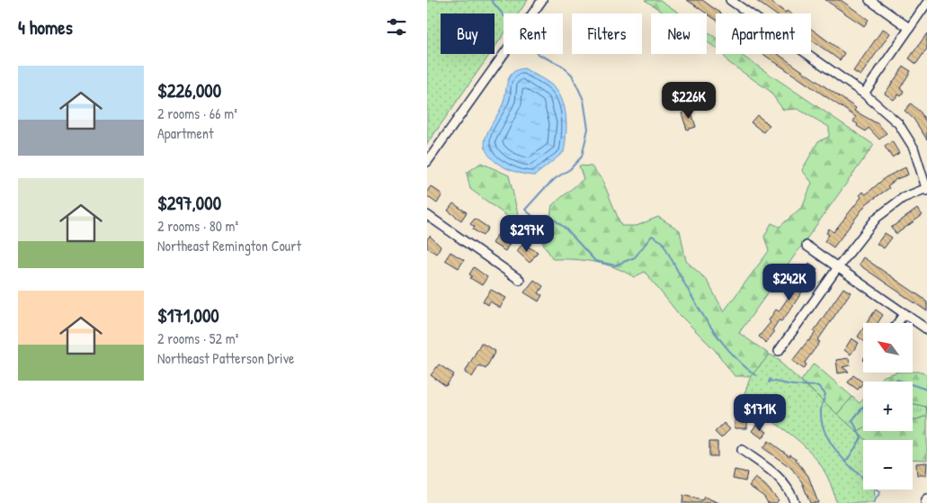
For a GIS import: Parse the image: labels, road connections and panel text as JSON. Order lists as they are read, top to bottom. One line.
{"north":"top left","page":{"heading":"4 homes","chip":["Buy","Rent","Filters","New","Apartment"],"list":[{"name":"$226,000","note":"2 rooms · 66 m² · Apartment"},{"name":"$297,000","note":"2 rooms · 80 m² · Northeast Remington Court"},{"name":"$171,000","note":"2 rooms · 52 m² · Northeast Patterson Drive"}],"price":["$226K","$297K","$242K","$171K"],"map_buttons":["+","−"]}}
